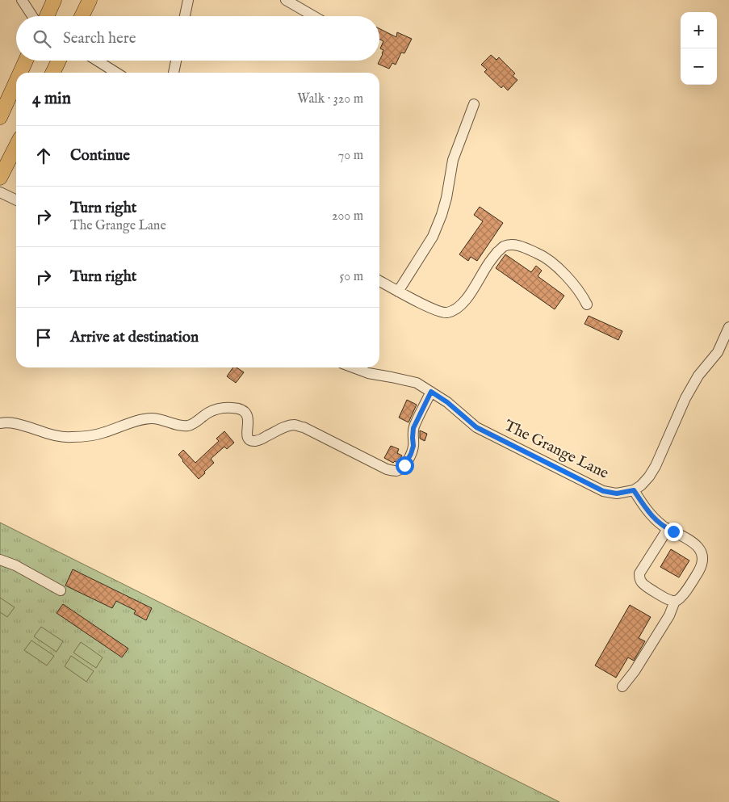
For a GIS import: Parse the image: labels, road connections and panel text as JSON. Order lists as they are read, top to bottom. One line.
{"streets":{"street":["The Grange Lane"]},"page":{"map_buttons":["+","−"],"search":"Search here","heading":["4 min","Walk · 320 m"],"list":[["Continue","70 m"],["Turn right","The Grange Lane","200 m"],["Turn right","50 m"],"Arrive at destination"]}}
